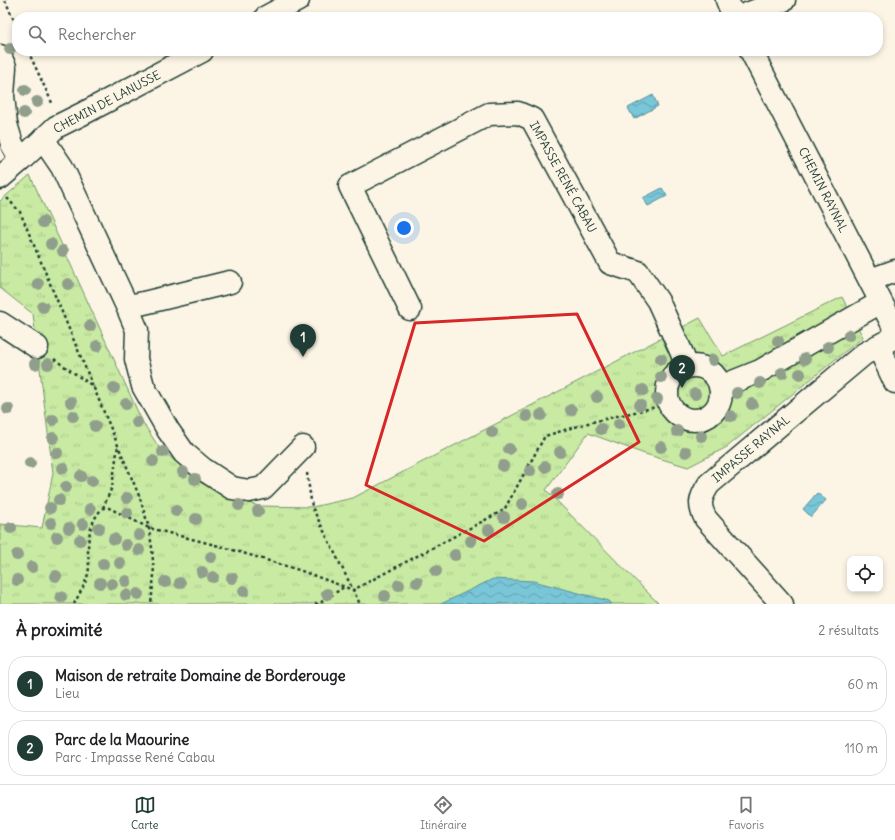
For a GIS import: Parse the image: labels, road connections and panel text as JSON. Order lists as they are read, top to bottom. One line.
{"streets":{"street":["CHEMIN DE LANUSSE","IMPASSE RENÉ CABAU","CHEMIN RAYNAL","IMPASSE RAYNAL"]},"page":{"search":"Rechercher","pins":["1","2"],"heading":["À proximité","2 résultats"],"list":[{"mark":"1","name":"Maison de retraite Domaine de Borderouge","note":"Lieu","value":"60 m"},{"mark":"2","name":"Parc de la Maourine","note":"Parc · Impasse René Cabau","value":"110 m"}],"nav":["Carte","Itinéraire","Favoris"]}}
